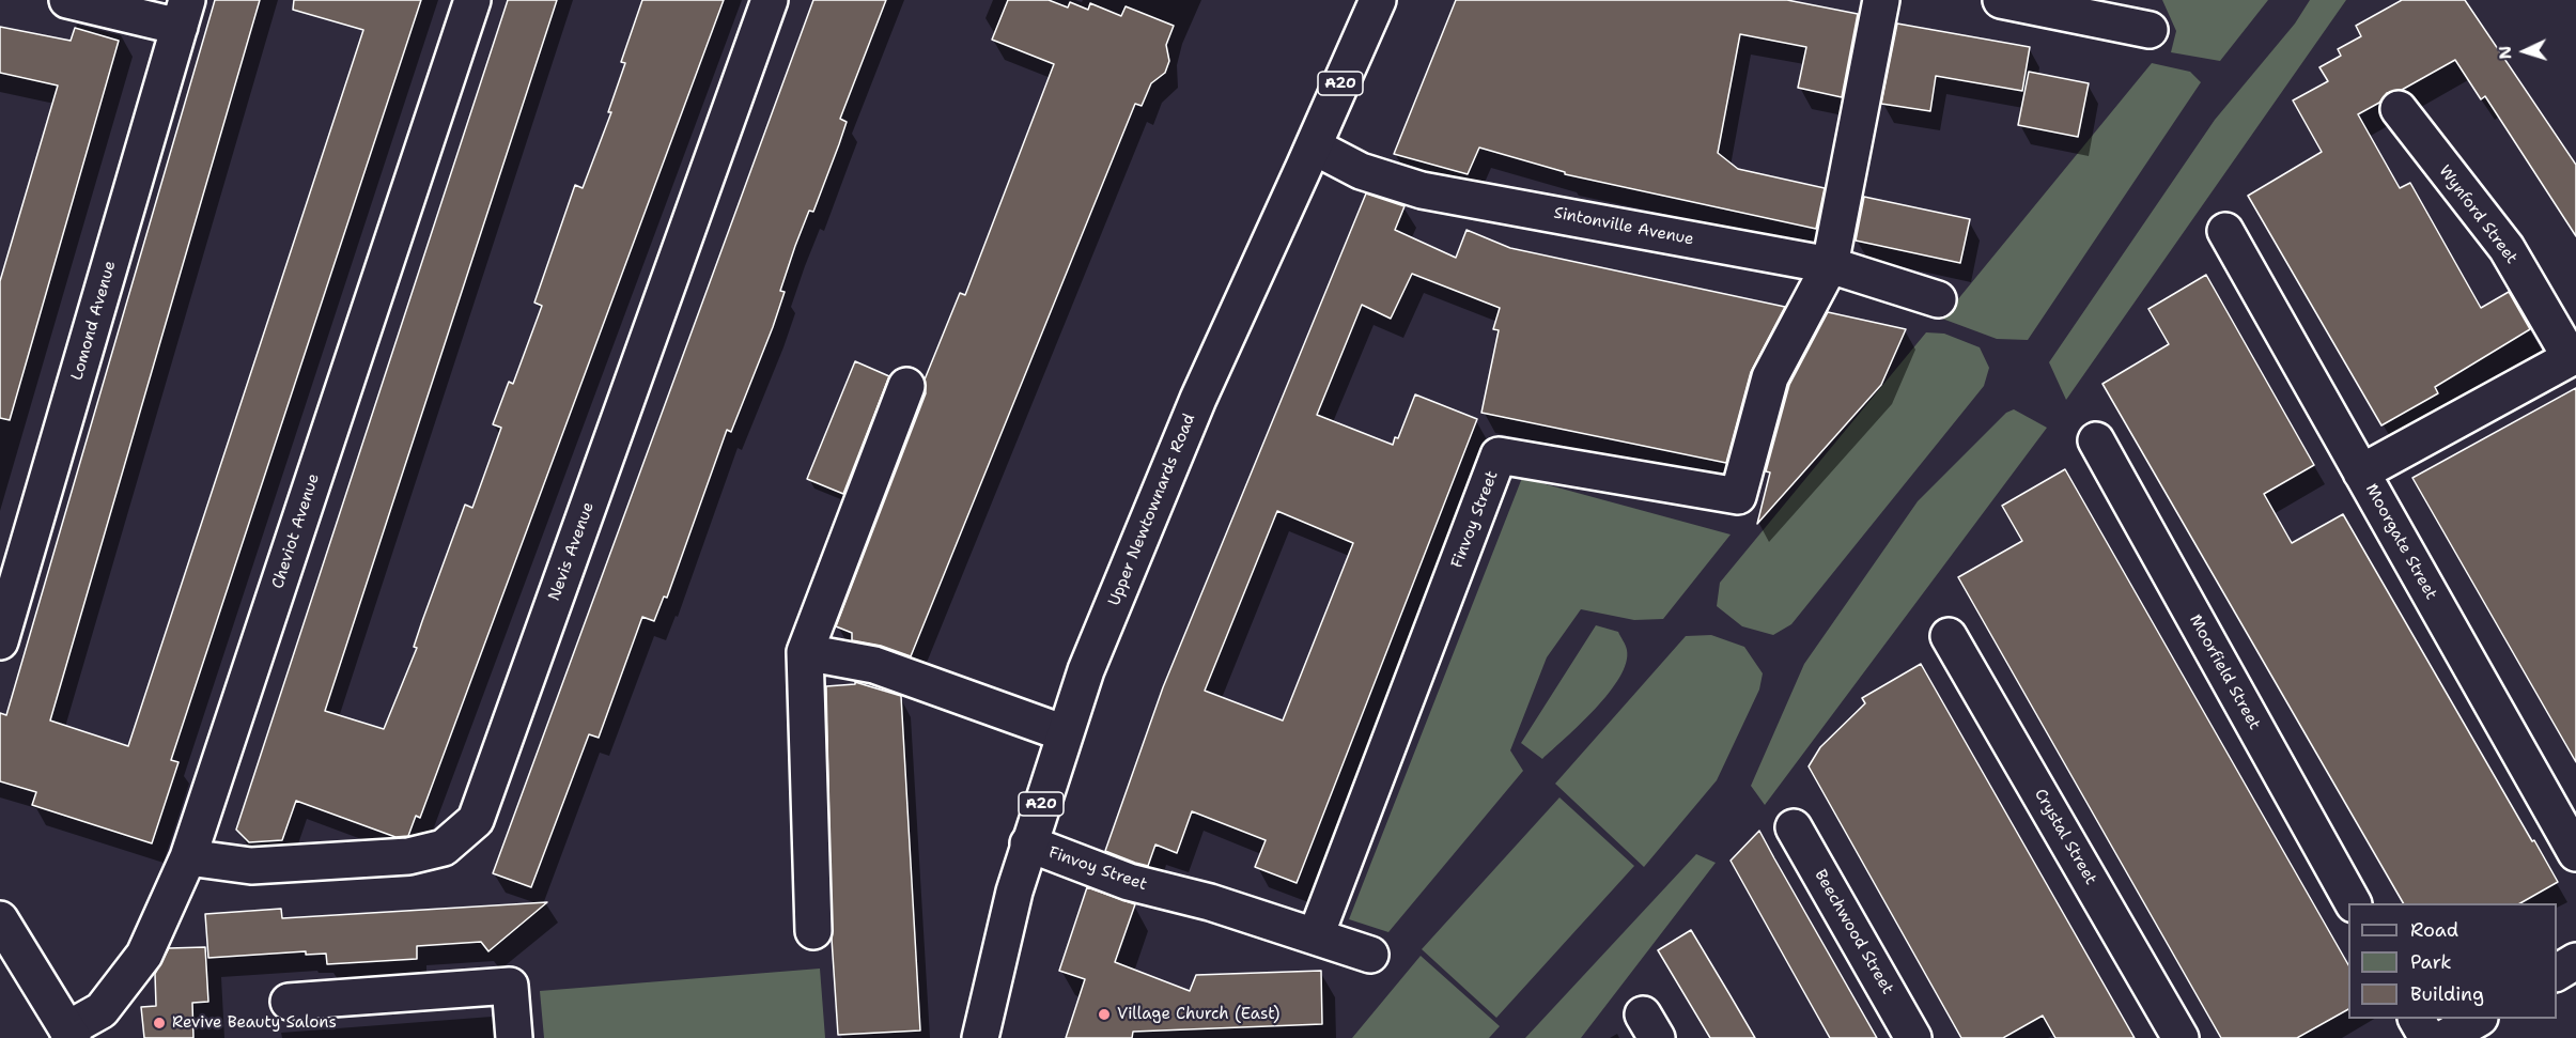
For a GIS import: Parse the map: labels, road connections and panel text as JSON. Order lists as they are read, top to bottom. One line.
{"streets":{"street":["A20","Wynford Street","Sintonville Avenue","Lomond Avenue","Upper Newtownards Road","Finvoy Street","Cheviot Avenue","Moorgate Street","Nevis Avenue","Moorfield Street","Crystal Street","Beechwood Street"]},"crossings":[["Wynford Street","Moorgate Street"],["Sintonville Avenue","Upper Newtownards Road"],["Sintonville Avenue","Finvoy Street"],["Upper Newtownards Road","Finvoy Street"],["Cheviot Avenue","Nevis Avenue"]],"places":["Village Church (East)","Revive Beauty Salons"],"legend":["Road","Park","Building"],"north":"left"}
